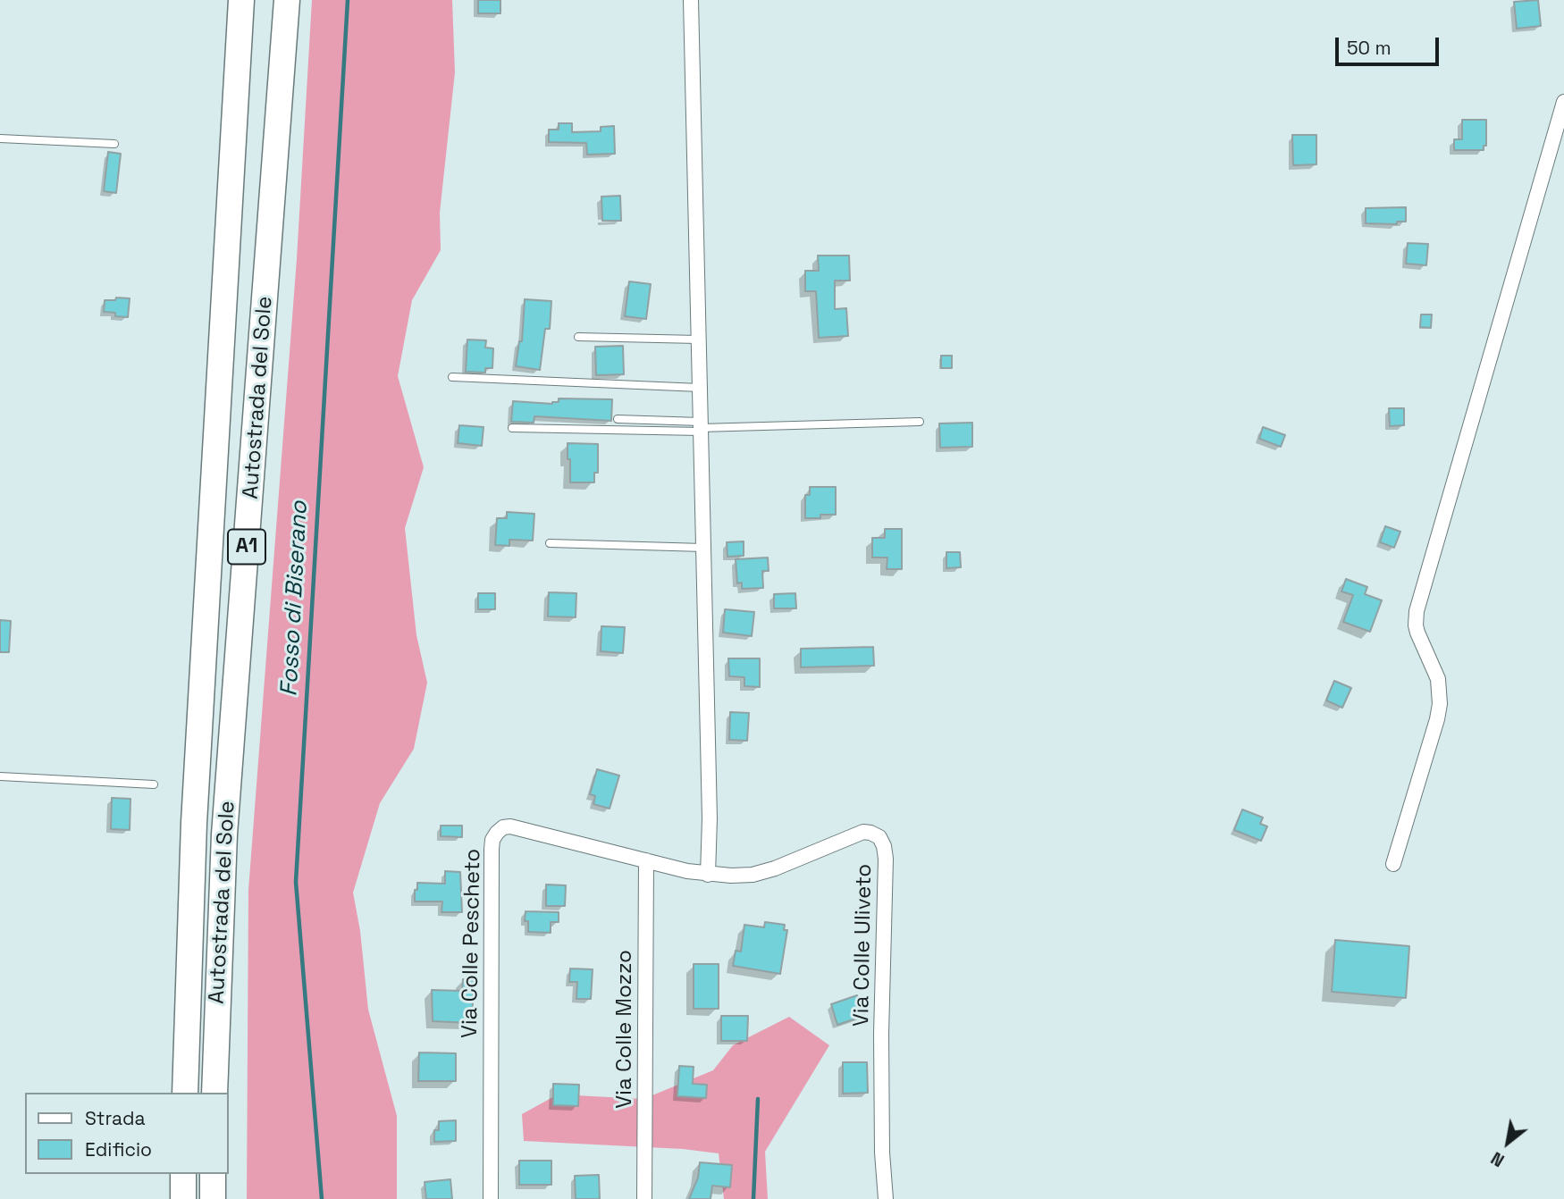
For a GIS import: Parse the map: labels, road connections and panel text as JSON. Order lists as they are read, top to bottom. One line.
{"streets":{"highway":["Autostrada del Sole","A1"],"street":["Via Colle Pescheto","Via Colle Uliveto","Via Colle Mozzo"]},"crossings":[["Via Colle Pescheto","Via Colle Uliveto"],["Via Colle Pescheto","Via Colle Mozzo"]],"water":["Fosso di Biserano"],"legend":["Strada","Edificio"],"scale_bar":"50 m","north":"bottom left"}
